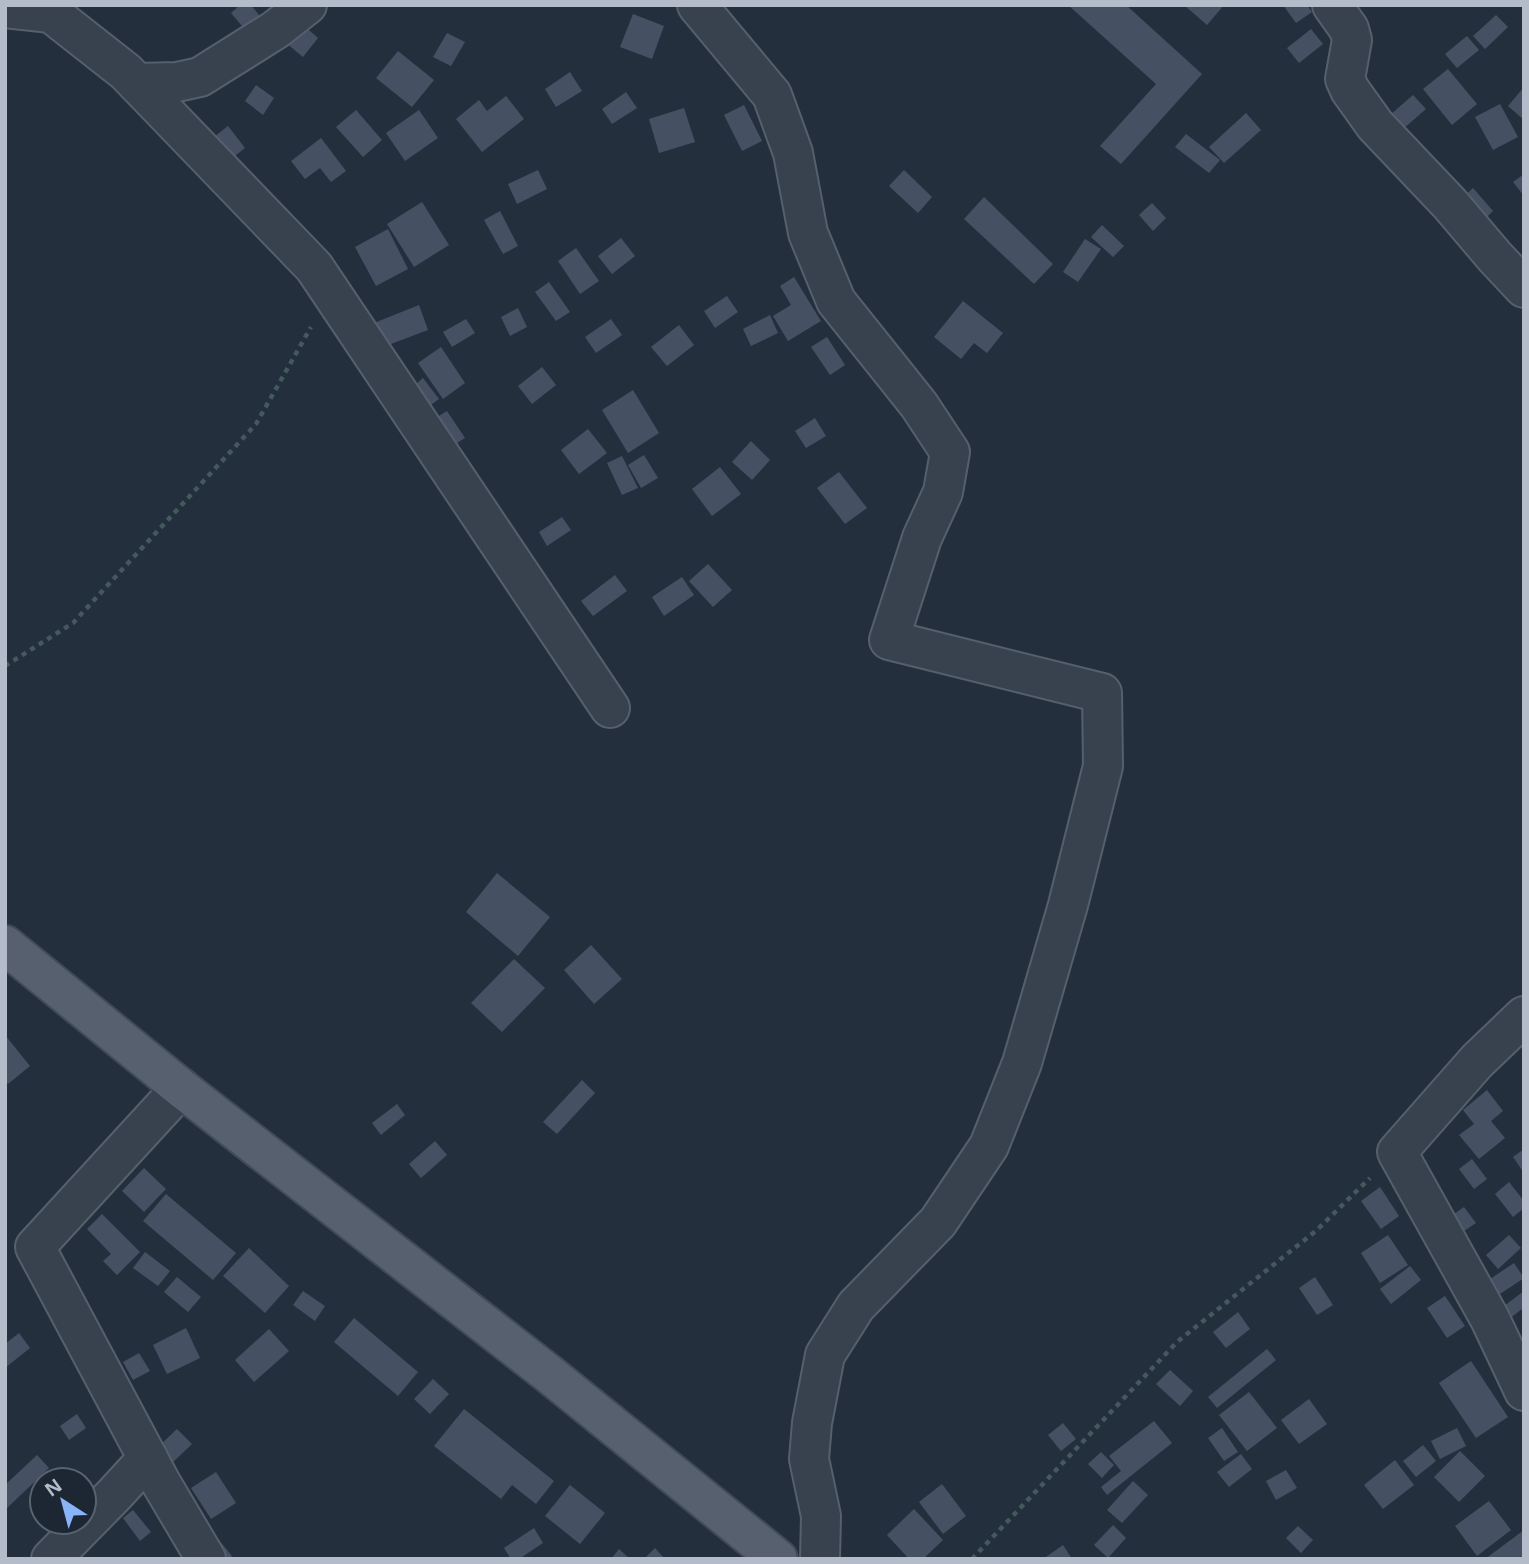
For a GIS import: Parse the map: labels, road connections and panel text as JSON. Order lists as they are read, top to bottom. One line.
{"north":"top left"}
